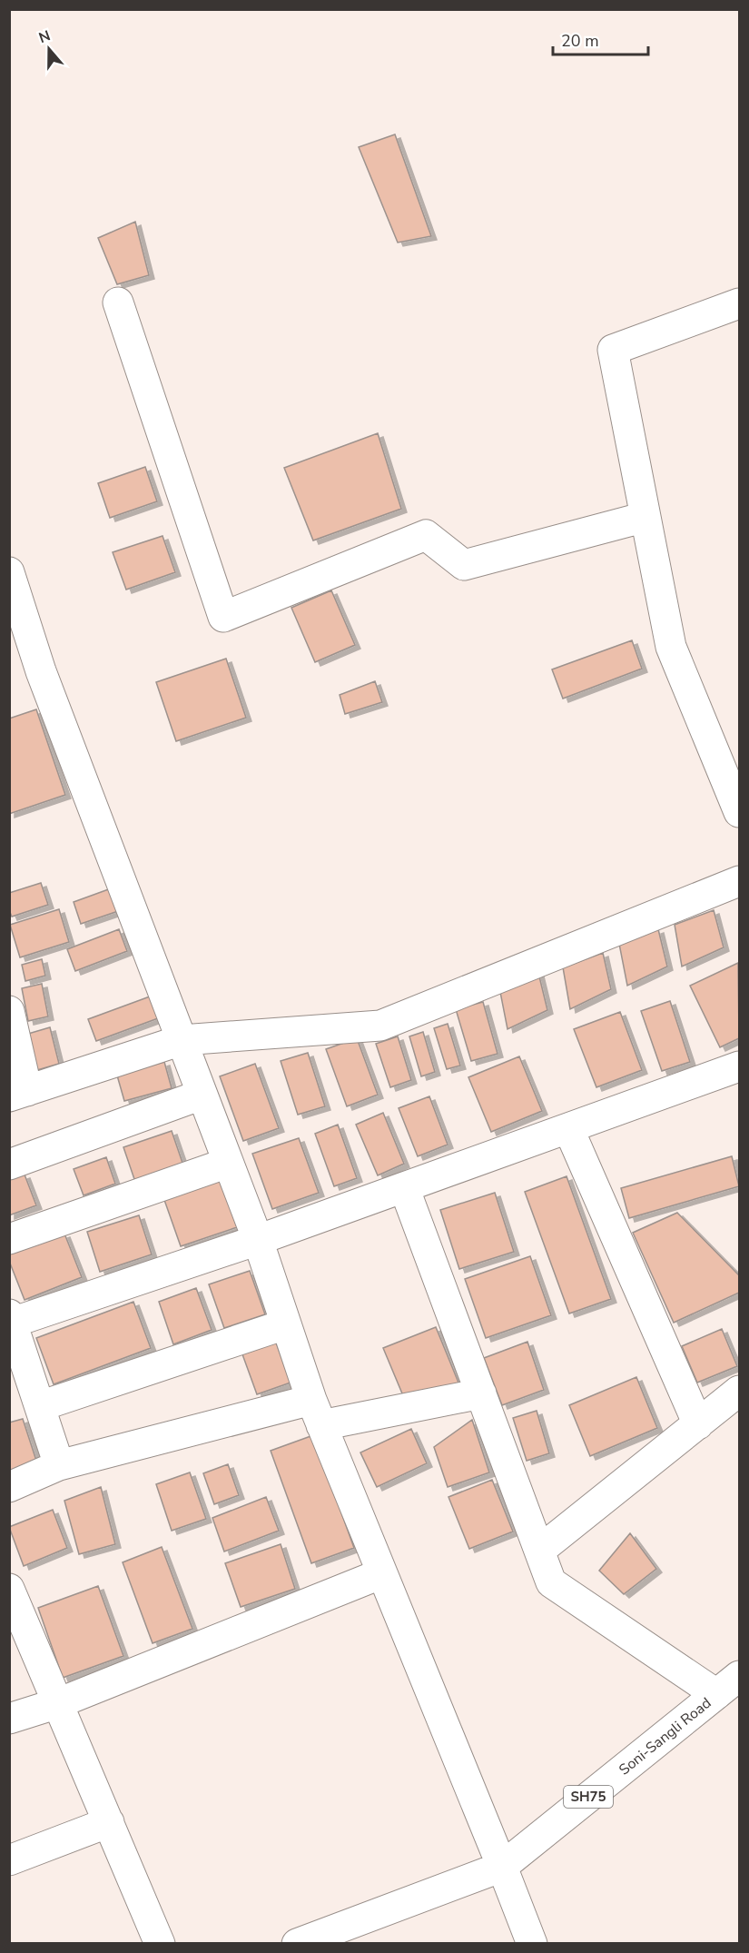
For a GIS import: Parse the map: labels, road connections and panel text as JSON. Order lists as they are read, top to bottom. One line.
{"streets":{"street":["Soni-Sangli Road","SH75"]},"scale_bar":"20 m","north":"top"}
